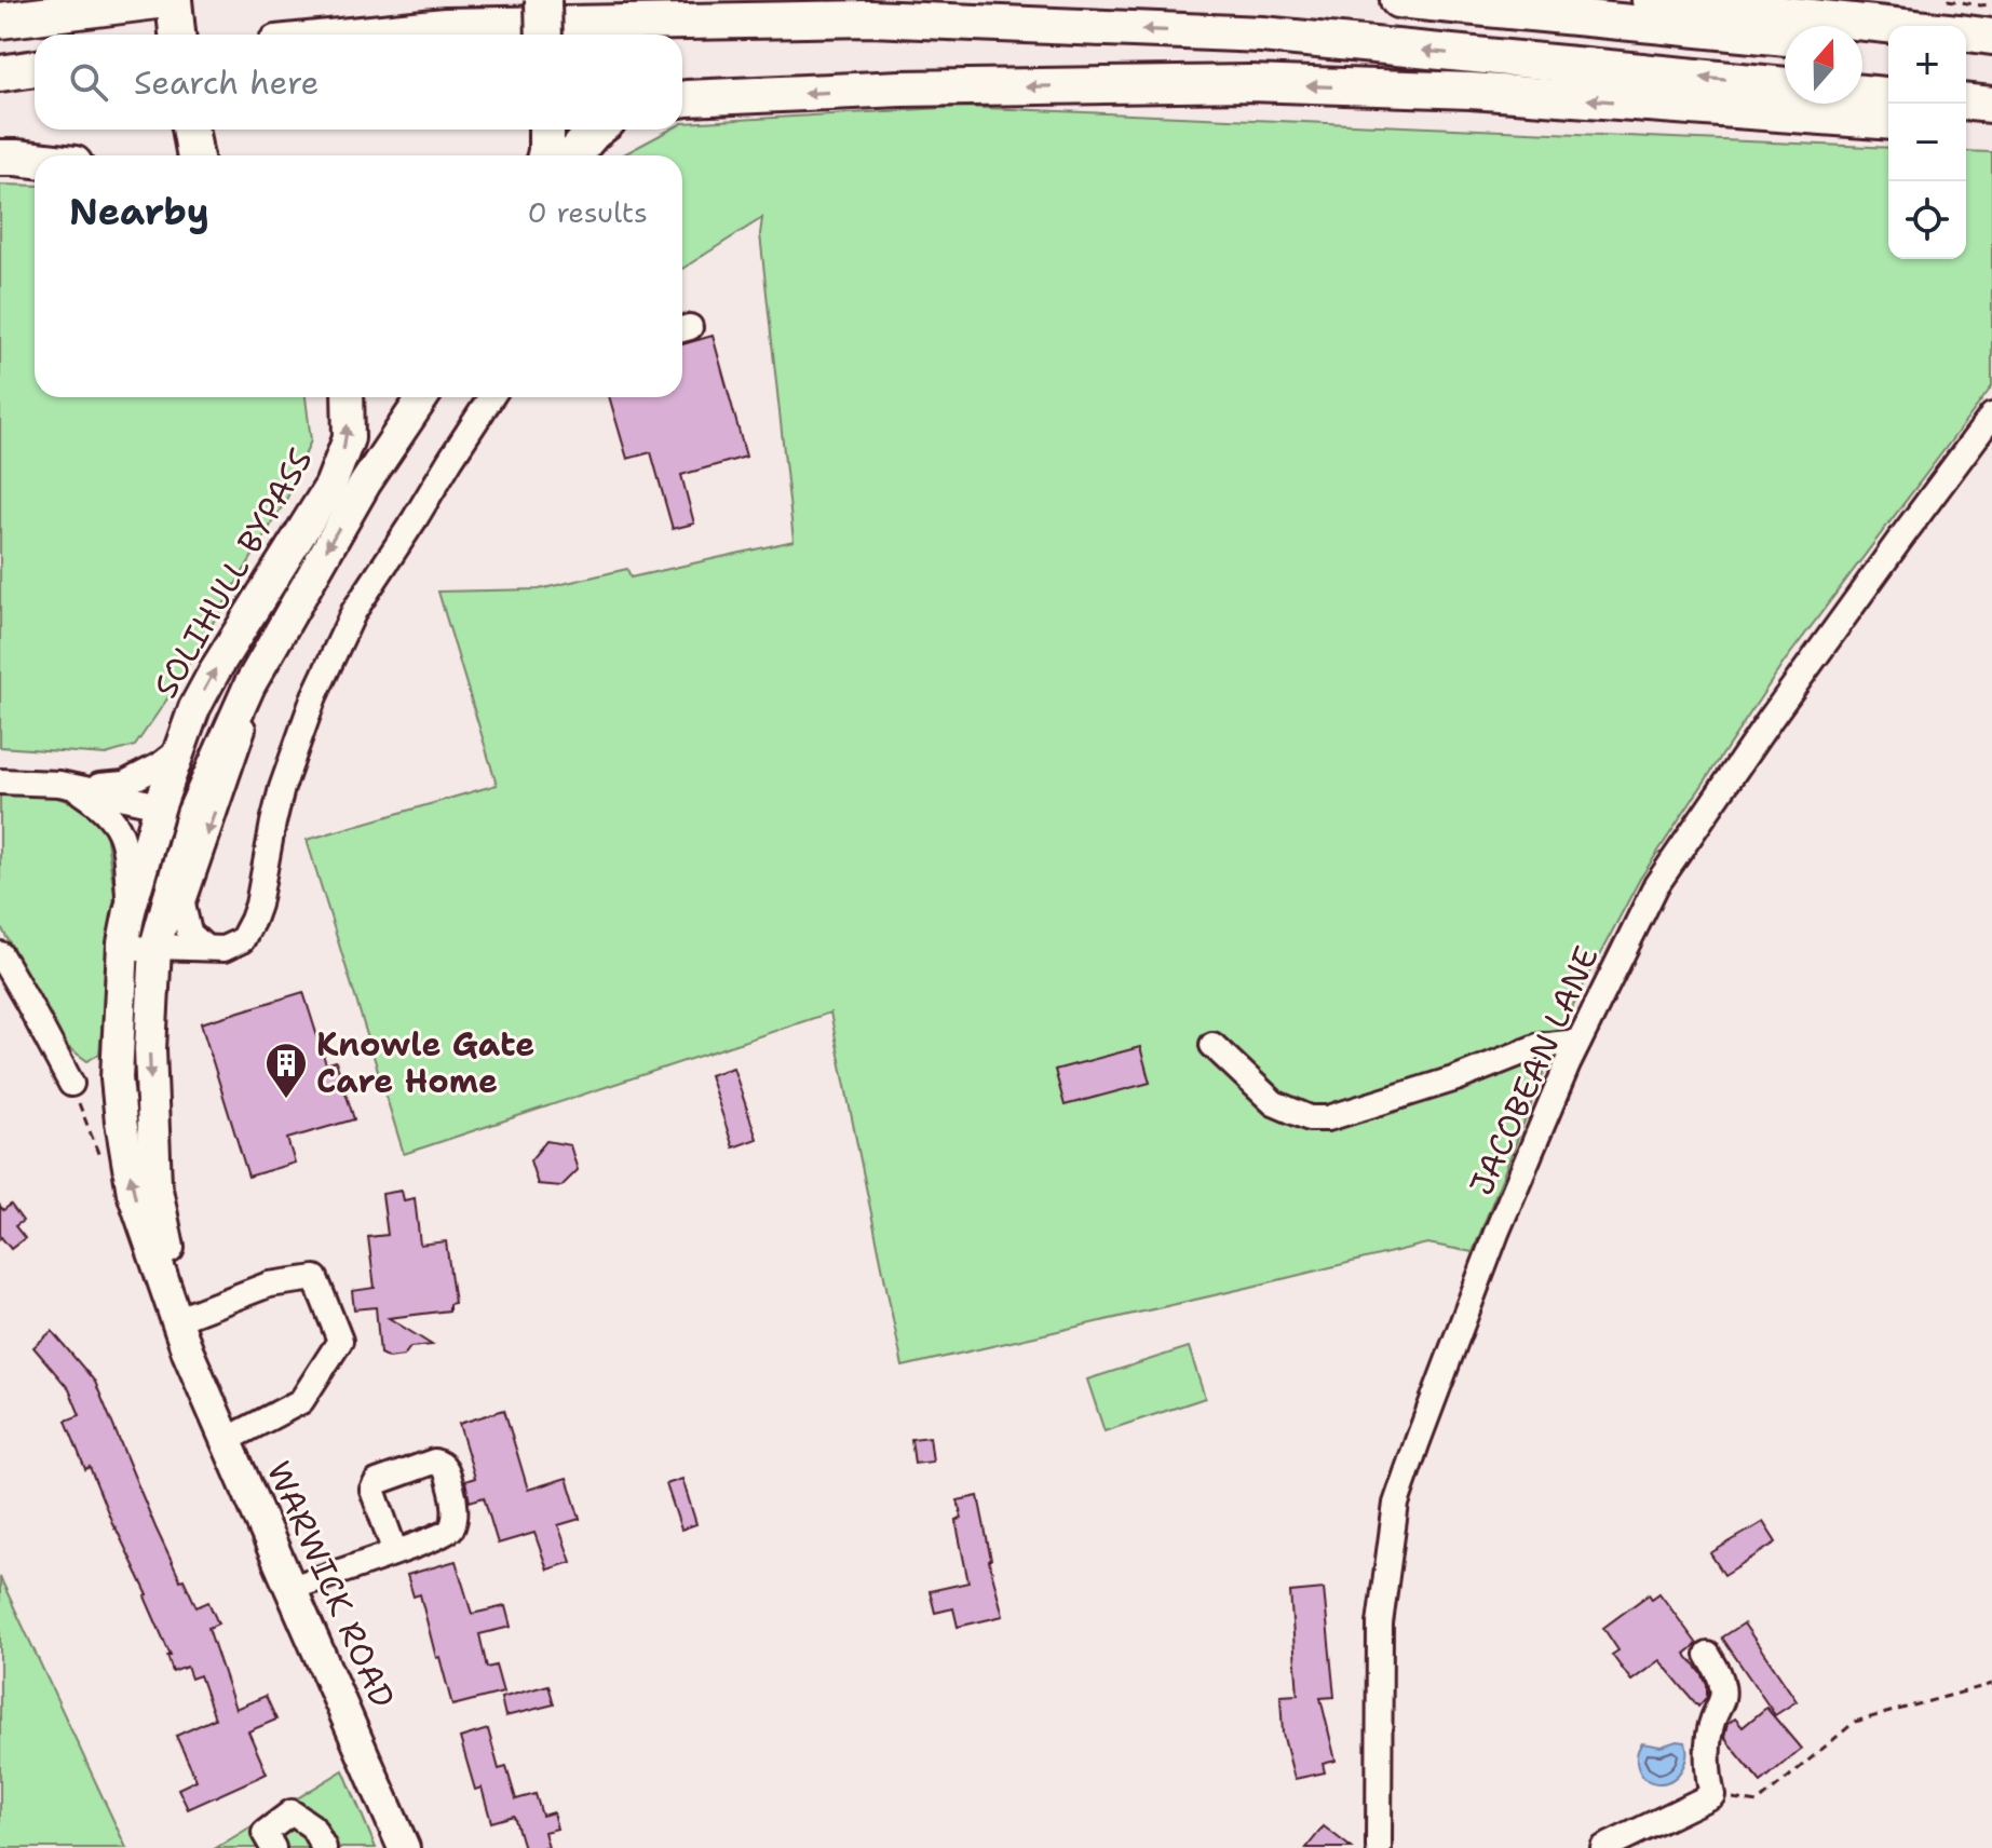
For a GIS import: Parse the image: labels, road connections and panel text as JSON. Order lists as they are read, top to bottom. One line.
{"streets":{"main road":["SOLIHULL BYPASS","WARWICK ROAD"],"street":["JACOBEAN LANE"]},"crossings":[["SOLIHULL BYPASS","WARWICK ROAD"]],"places":{"building":["Knowle Gate Care Home"]},"north":"top","page":{"map_buttons":["+","−"],"search":"Search here","heading":["Nearby","0 results"]}}
